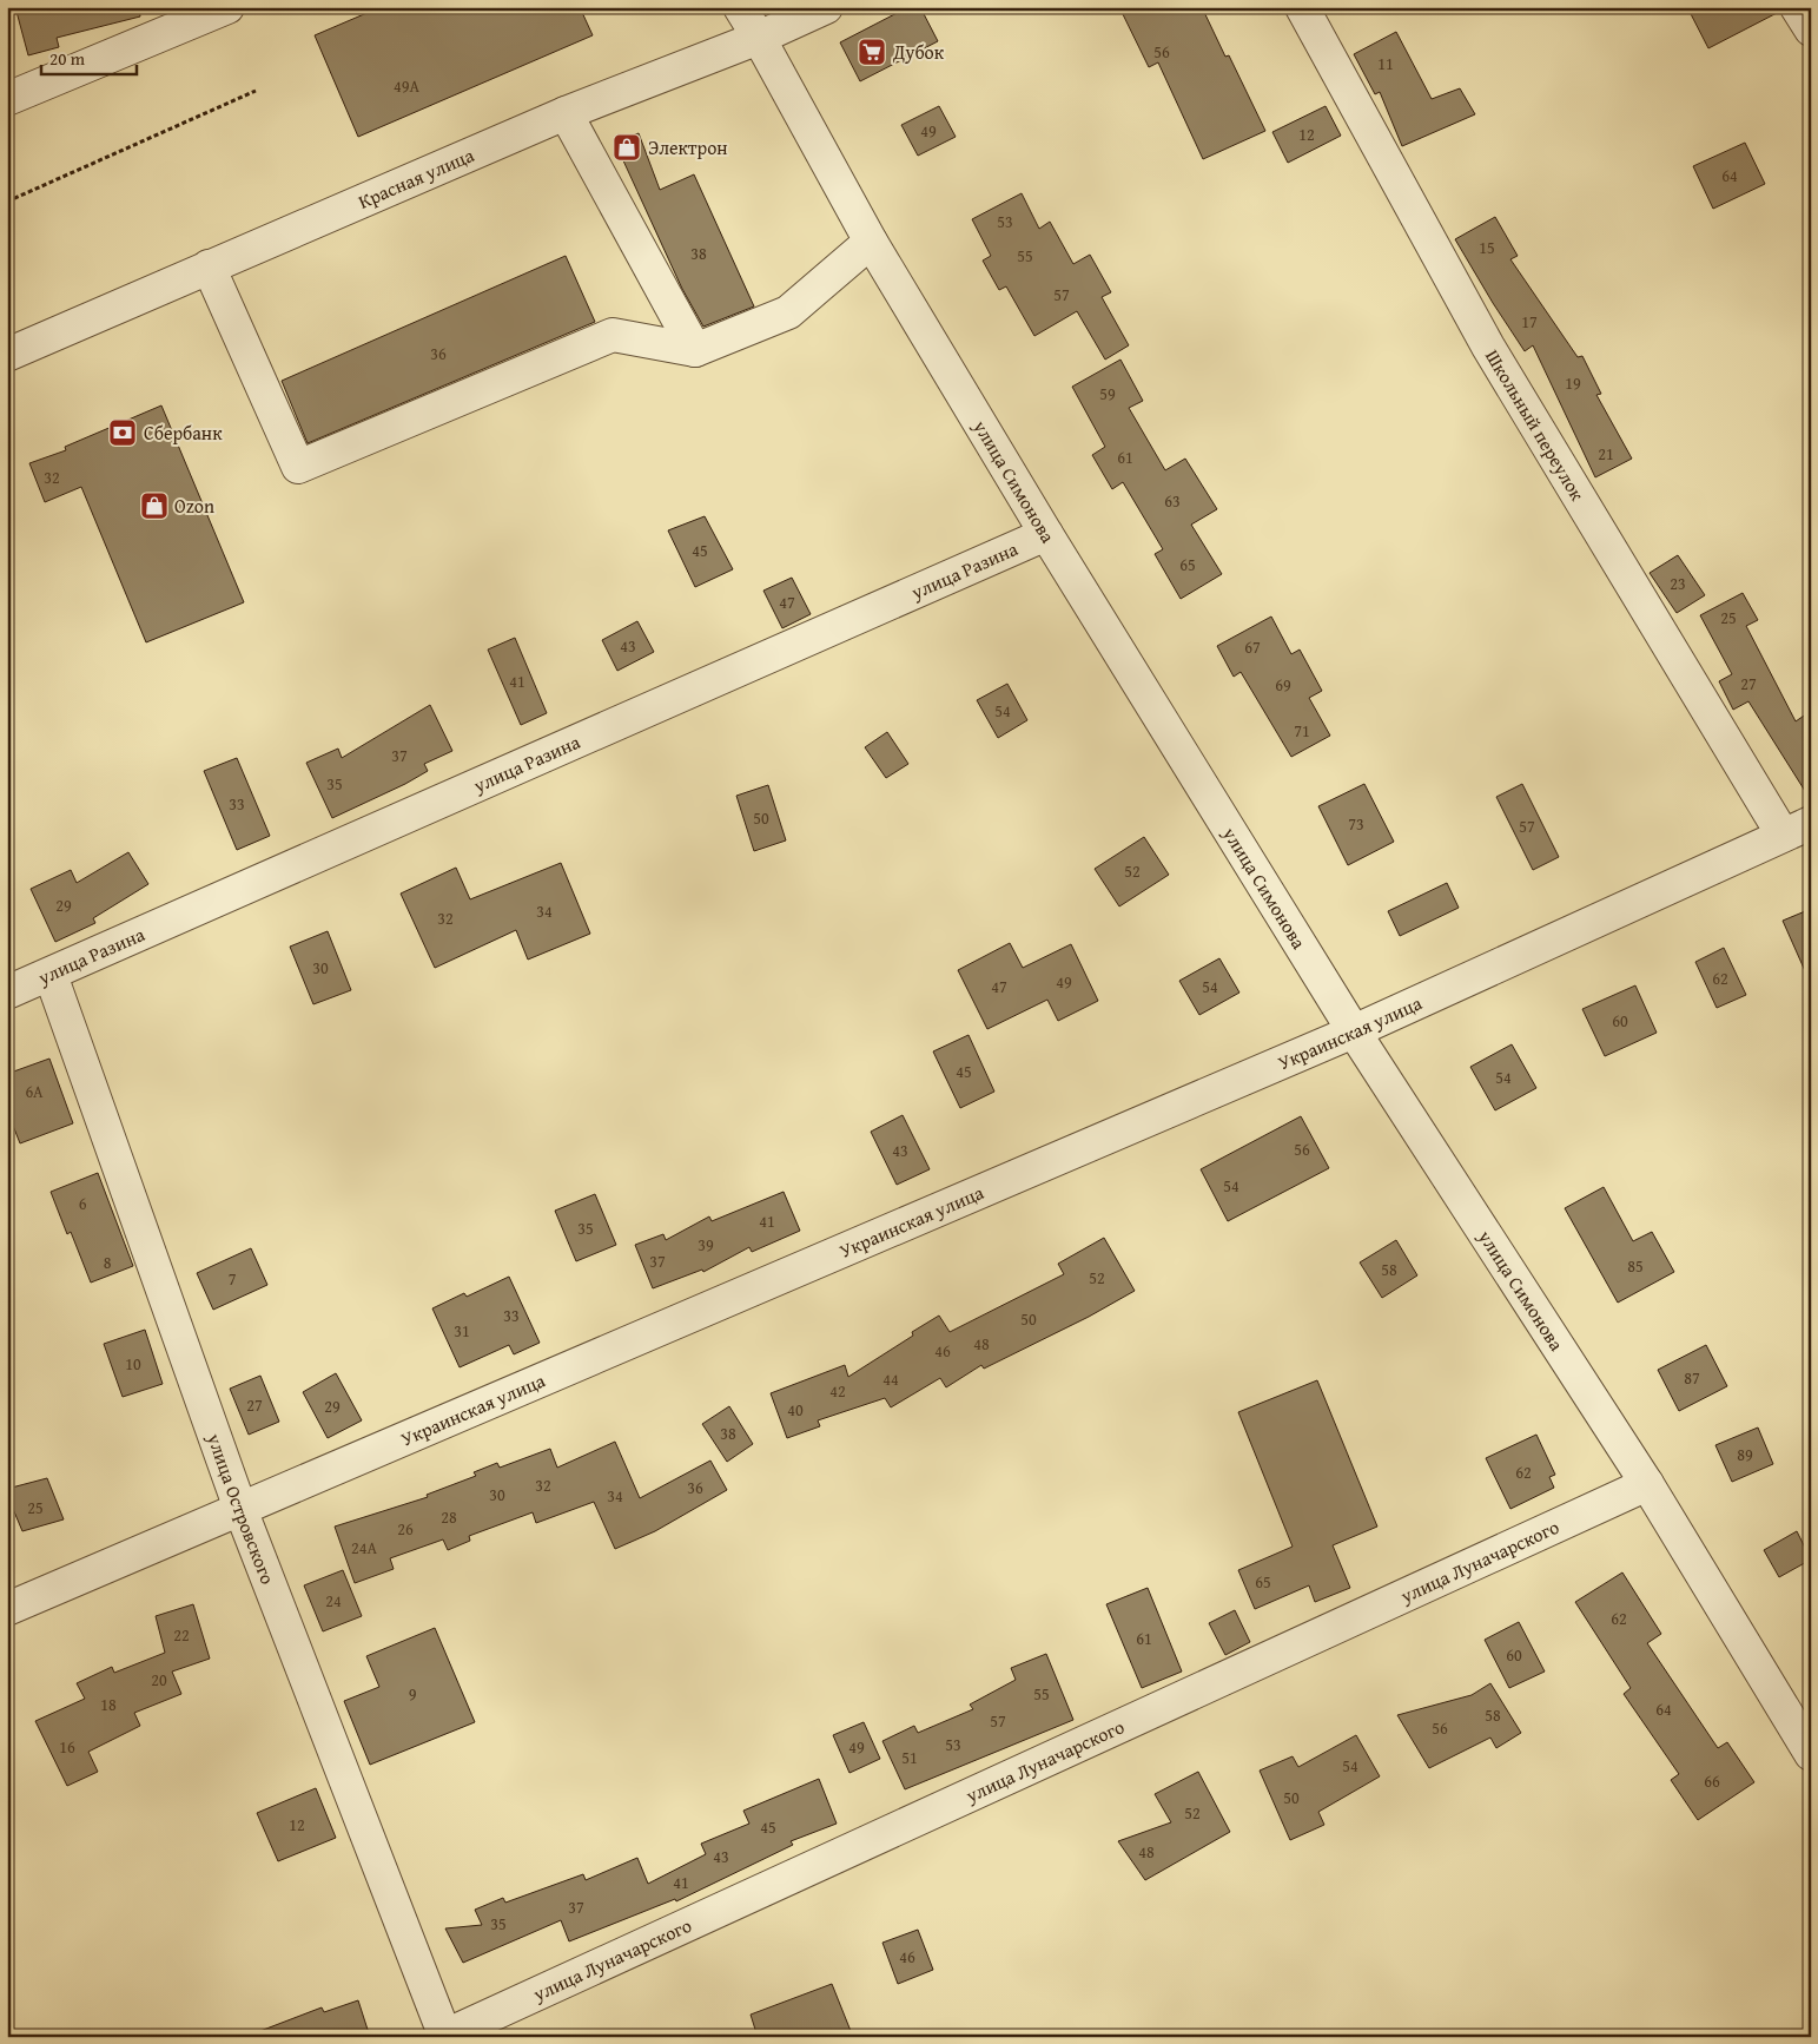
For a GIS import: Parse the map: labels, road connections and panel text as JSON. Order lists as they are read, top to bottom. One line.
{"streets":{"street":["Красная улица","Школьный переулок","улица Симонова","улица Разина","Украинская улица","улица Островского","улица Луначарского"]},"crossings":[["Красная улица","улица Симонова"],["Школьный переулок","Украинская улица"],["улица Симонова","улица Разина"],["улица Симонова","Украинская улица"],["улица Симонова","улица Луначарского"],["улица Разина","улица Островского"],["Украинская улица","улица Островского"],["улица Островского","улица Луначарского"]],"places":{"supermarket":["Дубок"],"shop":["Электрон","Ozon"],"bank":["Сбербанк"]},"house_numbers":["56","11","49А","49","12","64","53","15","38","55","57","17","36","19","59","21","61","32","63","45","65","23","47","25","43","67","41","27","69","54","71","37","35","33","50","73","57","52","29","34","32","30","62","49","47","54","60","45","54","6А","56","43","54","6","41","35","39","37","8","85","58","52","7","33","50","31","48","46","10","87","44","42","27","29","40","38","89","62","32","36","30","34","25","28","26","24А","65","24","62","22","61","60","20","9","55","18","64","58","57","56","53","16","49","51","54","66","50","52","12","45","48","43","41","37","35","46"],"scale_bar":"20 m"}
